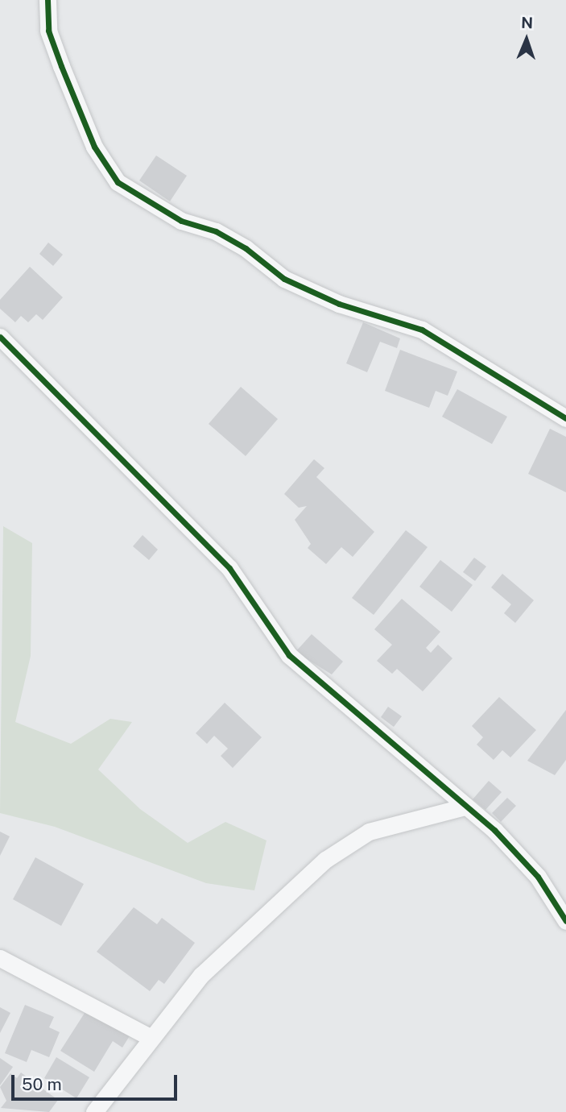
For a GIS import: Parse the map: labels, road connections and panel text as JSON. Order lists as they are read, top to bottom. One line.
{"scale_bar":"50 m","north":"top"}
